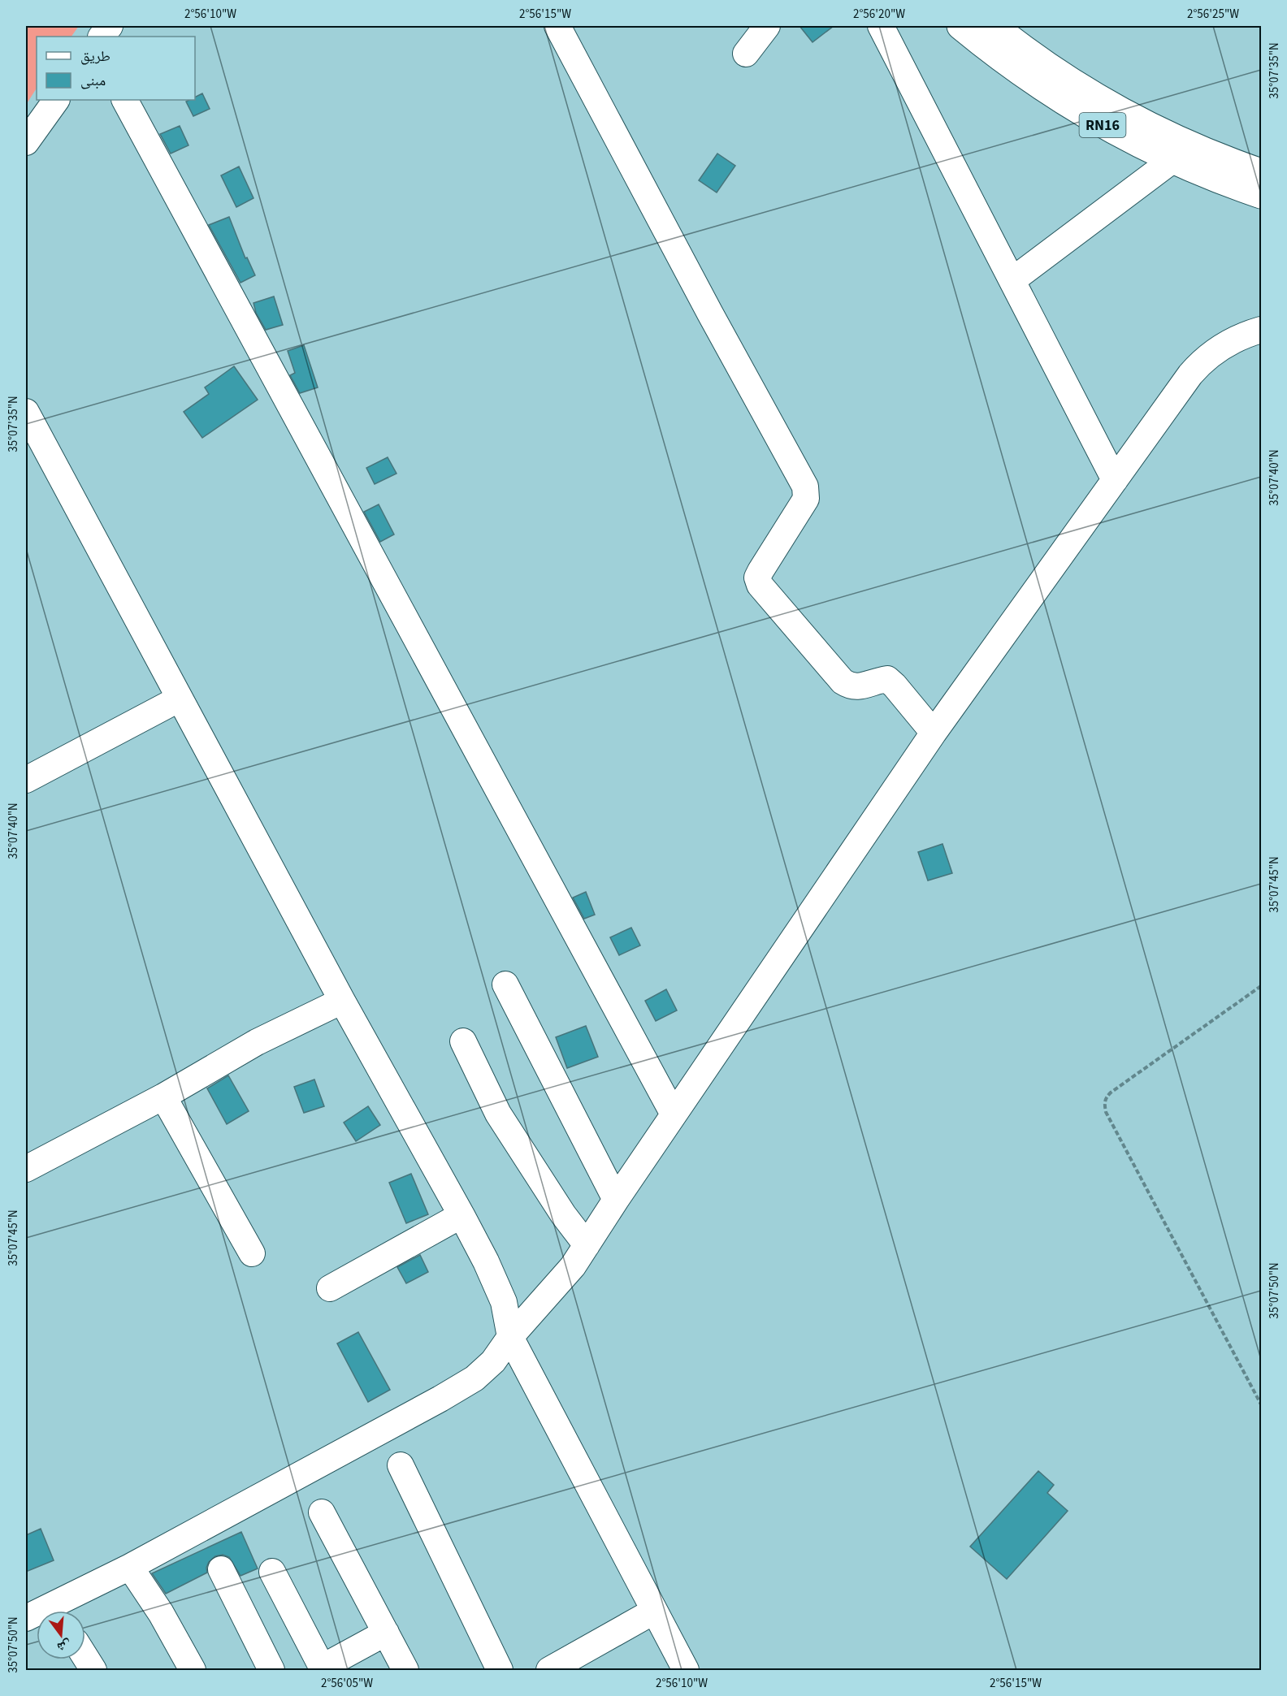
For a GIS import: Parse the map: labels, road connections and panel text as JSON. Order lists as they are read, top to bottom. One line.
{"streets":{"highway":["RN16"]},"legend":["طريق","مبنى"],"north":"bottom","coordinates":["2°56'10\"W","2°56'15\"W","2°56'20\"W","2°56'25\"W","35°07'35\"N","35°07'40\"N","35°07'45\"N","35°07'50\"N","2°56'05\"W"]}
